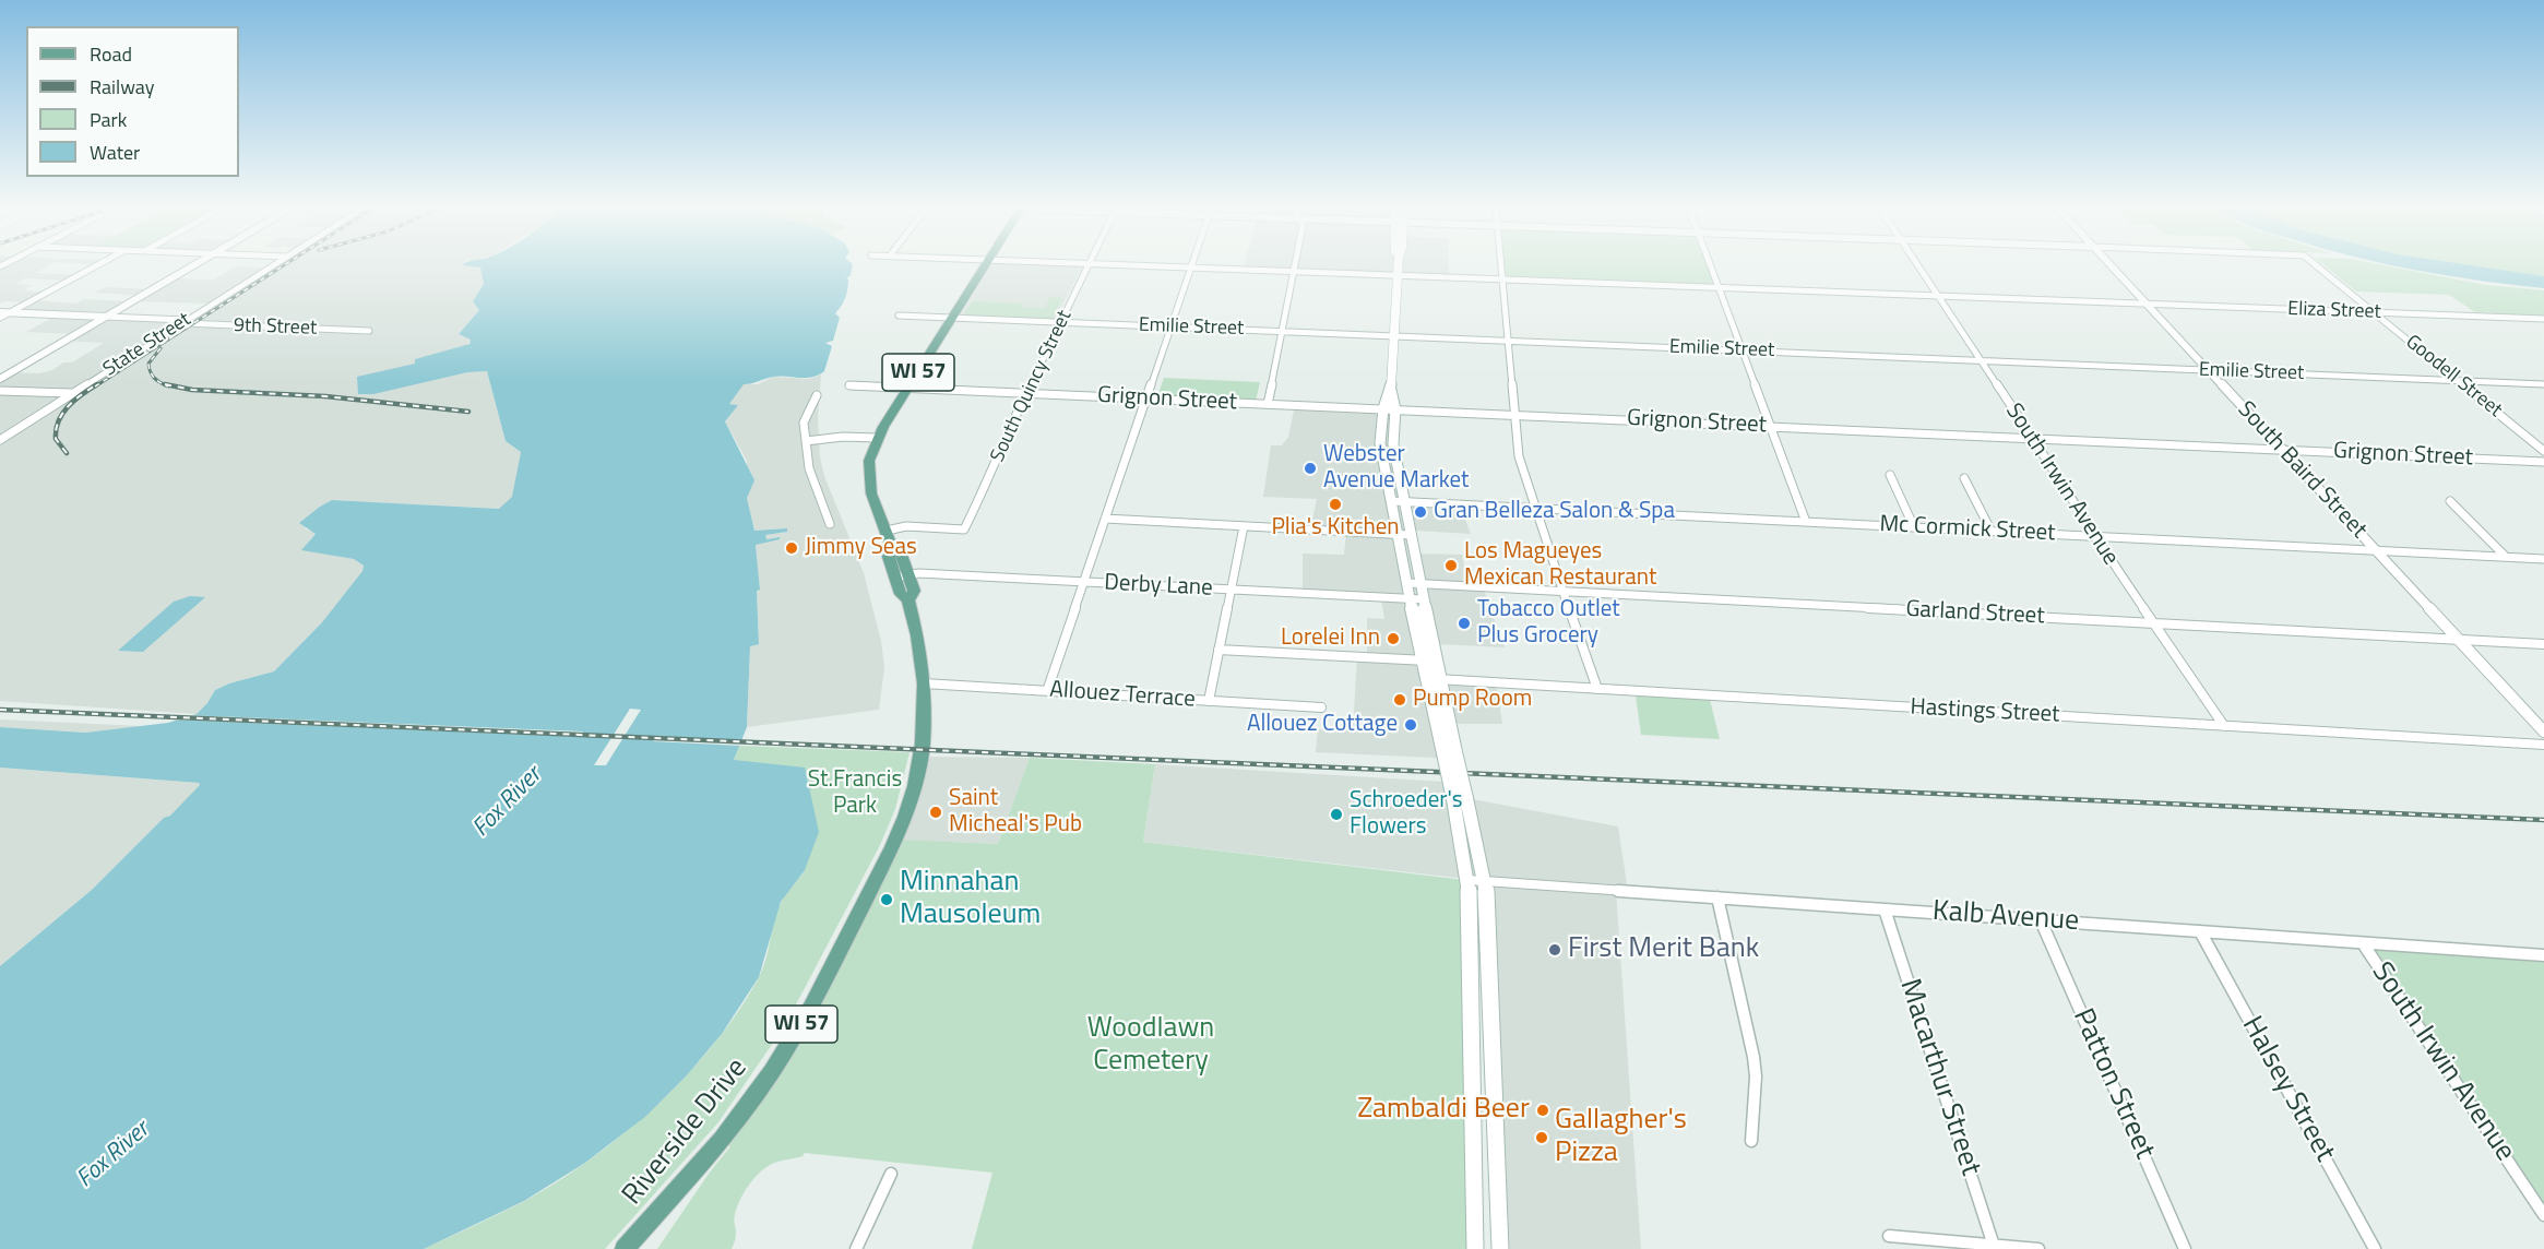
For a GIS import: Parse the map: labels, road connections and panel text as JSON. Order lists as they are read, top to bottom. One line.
{"streets":{"main road":["WI 57","Riverside Drive"],"street":["Eliza Street","9th Street","Emilie Street","State Street","Goodell Street","South Quincy Street","Grignon Street","South Baird Street","South Irwin Avenue","Mc Cormick Street","Derby Lane","Garland Street","Allouez Terrace","Hastings Street","Kalb Avenue","Macarthur Street","Patton Street","Halsey Street"]},"crossings":[["Eliza Street","Goodell Street"],["Eliza Street","South Baird Street"],["Eliza Street","South Irwin Avenue"],["9th Street","State Street"],["Emilie Street","WI 57"],["Emilie Street","Goodell Street"],["Emilie Street","South Quincy Street"],["Emilie Street","South Baird Street"],["Emilie Street","South Irwin Avenue"],["WI 57","South Quincy Street"],["WI 57","Grignon Street"],["WI 57","Derby Lane"],["WI 57","Allouez Terrace"],["WI 57","Riverside Drive"],["South Quincy Street","Grignon Street"],["Grignon Street","South Baird Street"],["Grignon Street","South Irwin Avenue"],["South Baird Street","Mc Cormick Street"],["South Baird Street","Garland Street"],["South Irwin Avenue","Mc Cormick Street"],["South Irwin Avenue","Garland Street"],["South Irwin Avenue","Hastings Street"],["South Irwin Avenue","Kalb Avenue"],["Allouez Terrace","Riverside Drive"],["Kalb Avenue","Macarthur Street"],["Kalb Avenue","Patton Street"],["Kalb Avenue","Halsey Street"]],"water":["Fox River"],"parks":["St.Francis Park","Woodlawn Cemetery"],"places":["Webster Avenue Market","Plia's Kitchen","Gran Belleza Salon & Spa","Jimmy Seas","Los Magueyes Mexican Restaurant","Tobacco Outlet Plus Grocery","Lorelei Inn","Pump Room","Allouez Cottage","Saint Micheal's Pub","Schroeder's Flowers","Minnahan Mausoleum","First Merit Bank","Zambaldi Beer","Gallagher's Pizza"],"legend":["Road","Railway","Park","Water"]}
